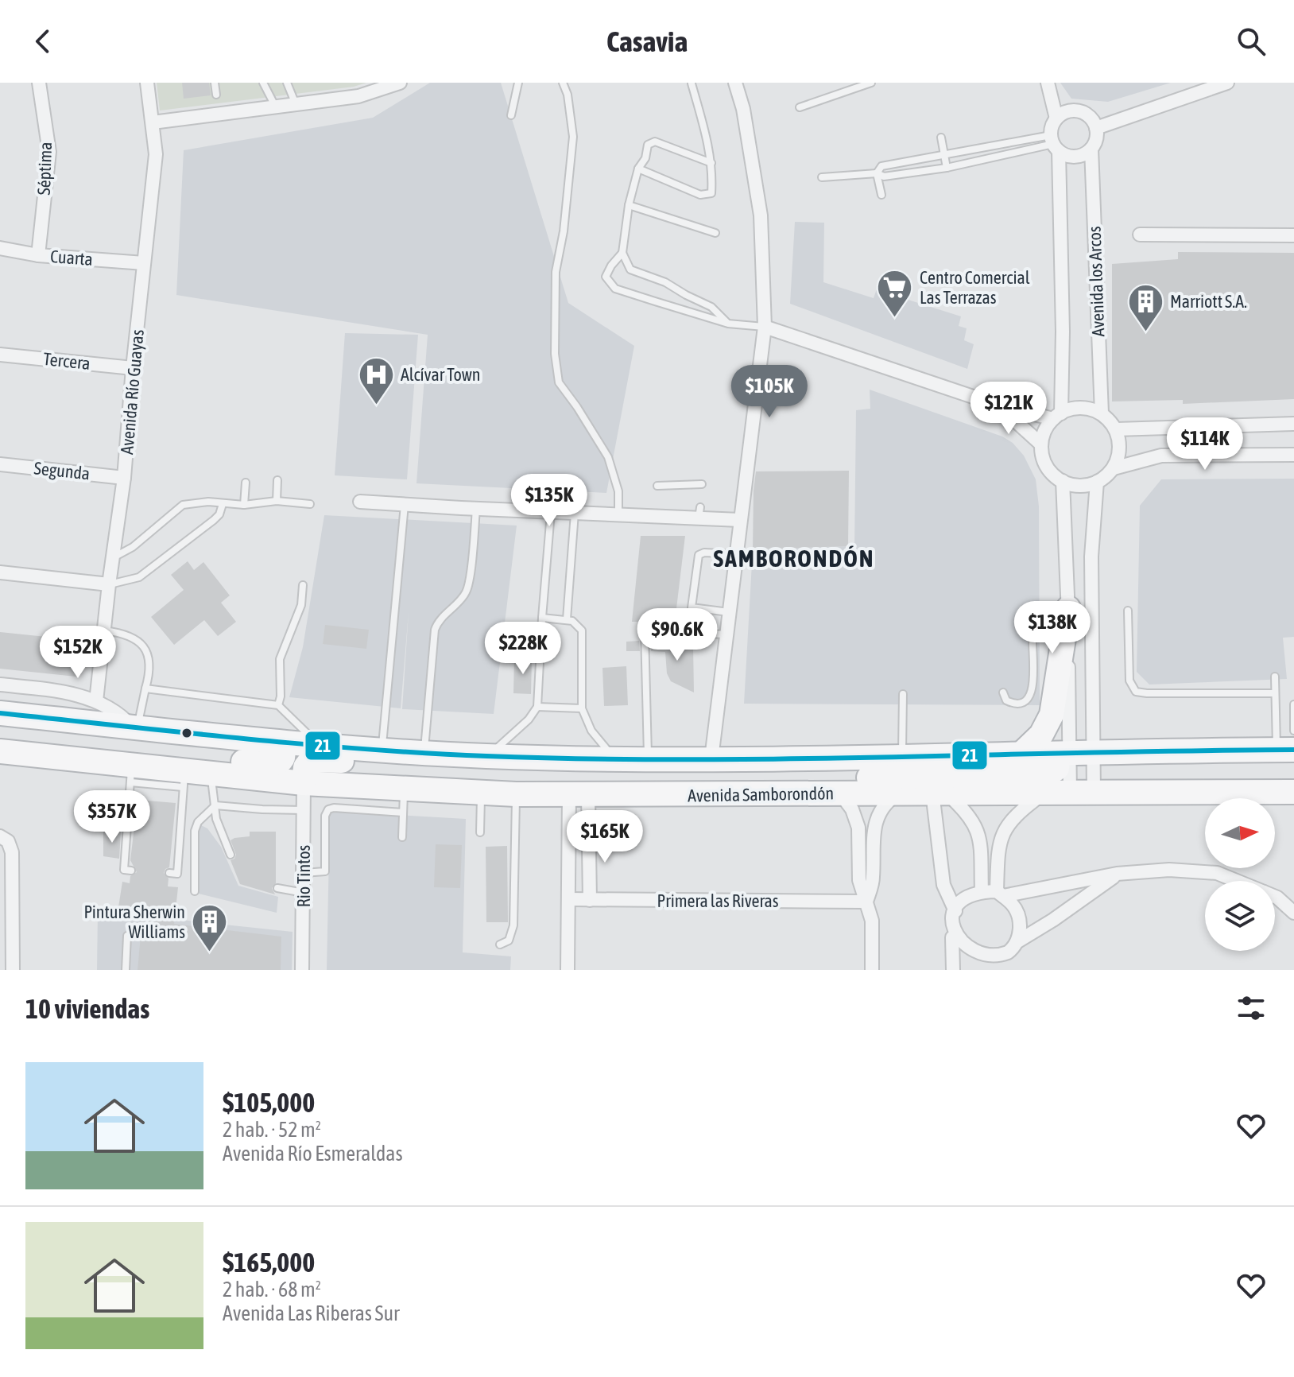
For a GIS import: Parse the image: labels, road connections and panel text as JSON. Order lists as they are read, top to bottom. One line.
{"streets":{"highway":["Avenida Samborondón"],"street":["Séptima","Cuarta","Avenida los Arcos","Tercera","Avenida Río Guayas","Segunda","Rio Tintos","Primera las Riveras"]},"crossings":[["Séptima","Cuarta"],["Cuarta","Avenida Río Guayas"],["Tercera","Avenida Río Guayas"],["Avenida Río Guayas","Segunda"],["Avenida Samborondón","Rio Tintos"]],"districts":["SAMBORONDÓN"],"places":{"supermarket":["Centro Comercial Las Terrazas"],"building":["Marriott S.A.","Pintura Sherwin Williams"],"hospital":["Alcívar Town"]},"lines":["transit line 21"],"north":"right","page":{"header":"Casavia","price":["$105K","$121K","$114K","$135K","$138K","$90.6K","$228K","$152K","$357K","$165K"],"heading":"10 viviendas","list":[{"name":"$105,000","note":"2 hab. · 52 m² · Avenida Río Esmeraldas"},{"name":"$165,000","note":"2 hab. · 68 m² · Avenida Las Riberas Sur"}]}}
